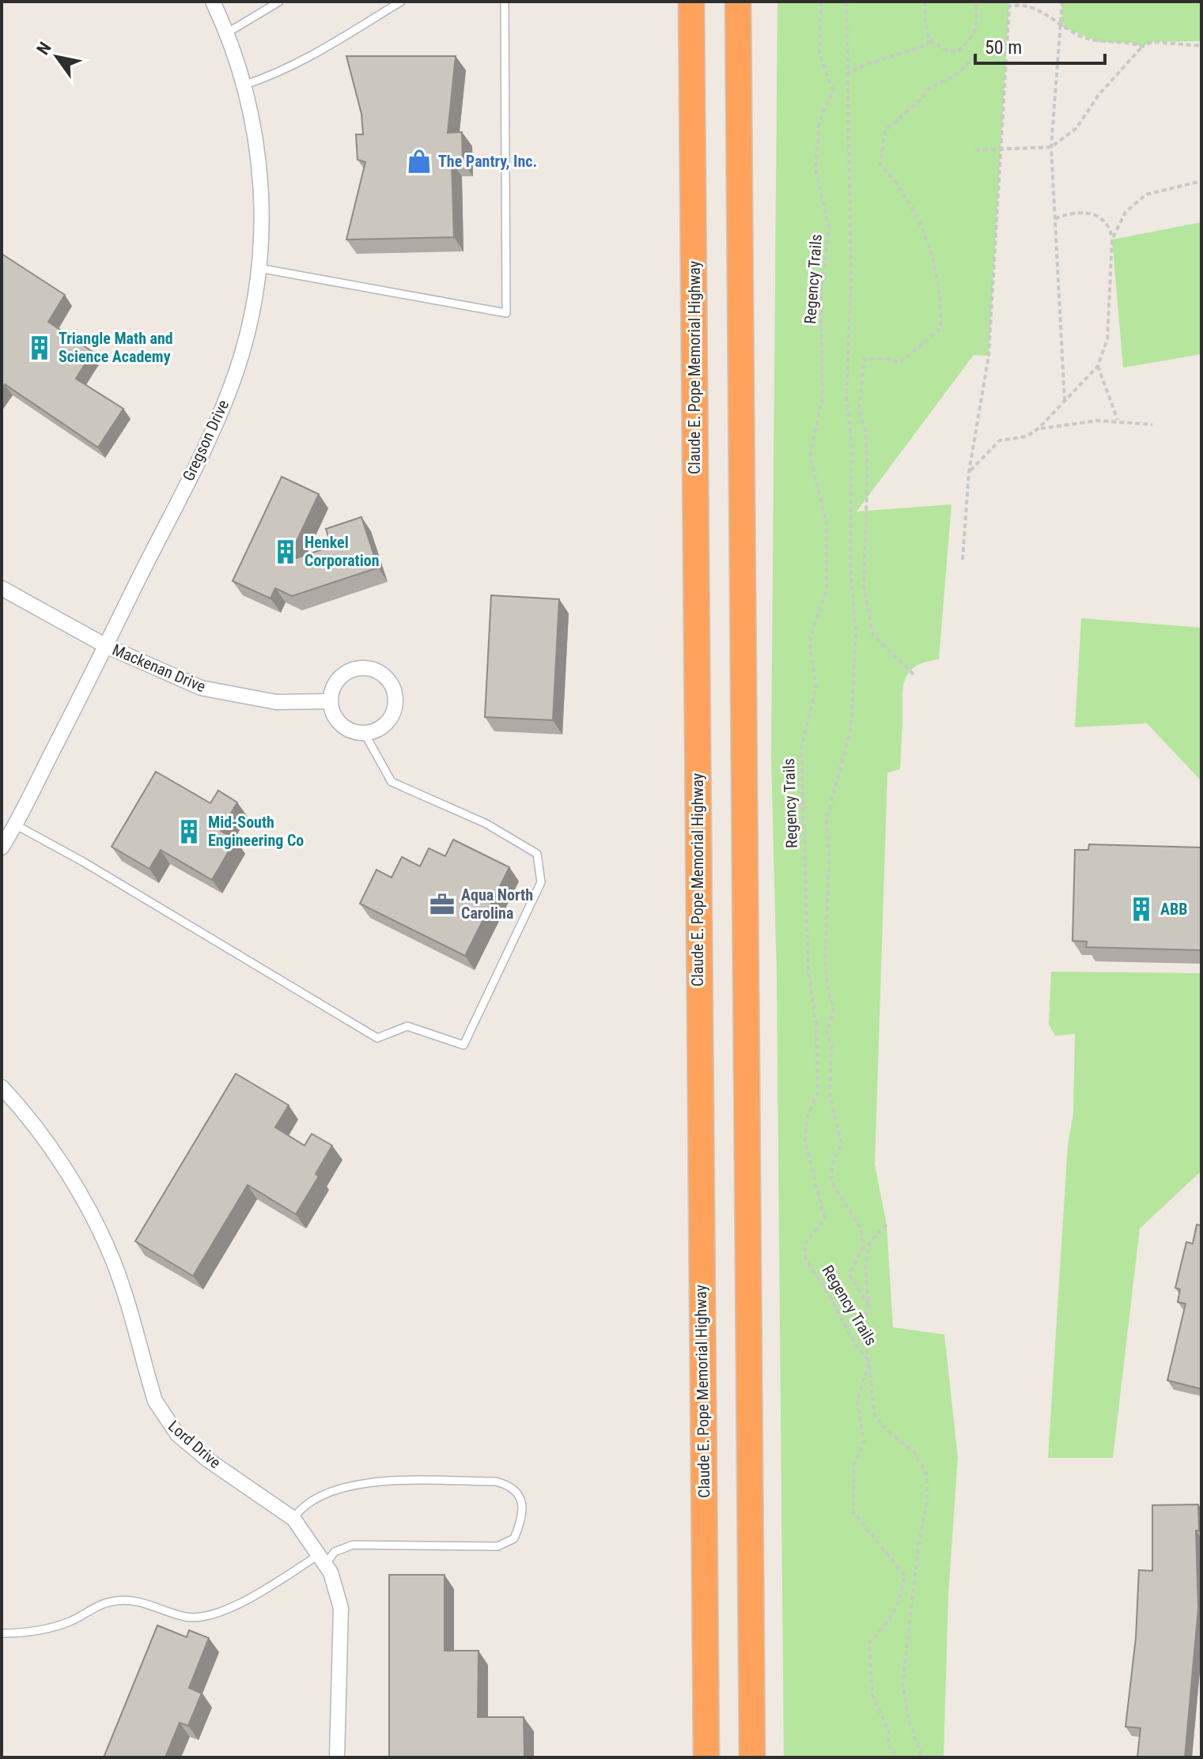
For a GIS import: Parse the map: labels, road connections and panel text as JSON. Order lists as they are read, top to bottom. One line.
{"streets":{"highway":["Claude E. Pope Memorial Highway"],"street":["Gregson Drive","Mackenan Drive","Lord Drive"],"path":["Regency Trails"]},"crossings":[["Gregson Drive","Mackenan Drive"]],"places":{"shop":["The Pantry, Inc."],"building":["Triangle Math and Science Academy","Henkel Corporation","Mid-South Engineering Co","ABB"],"office":["Aqua North Carolina"]},"scale_bar":"50 m","north":"top left"}
